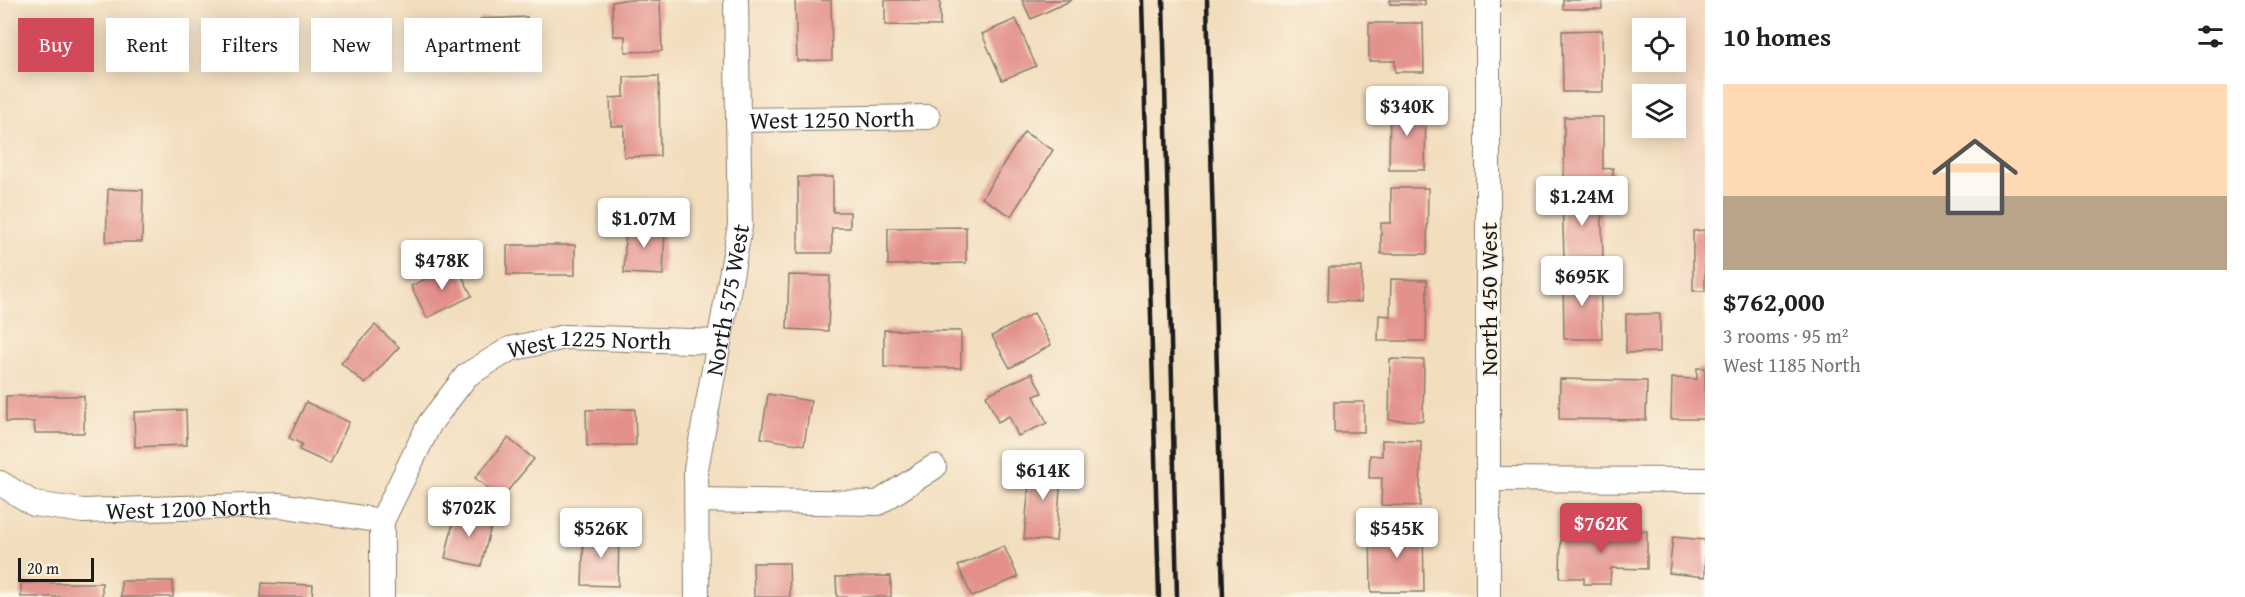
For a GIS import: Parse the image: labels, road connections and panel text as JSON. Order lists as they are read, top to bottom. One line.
{"streets":{"street":["West 1250 North","North 575 West","North 450 West","West 1225 North","West 1200 North"]},"crossings":[["West 1250 North","North 575 West"],["North 575 West","West 1225 North"],["West 1225 North","West 1200 North"]],"scale_bar":"20 m","page":{"heading":"10 homes","chip":["Buy","Rent","Filters","New","Apartment"],"list":[{"name":"$762,000","note":"3 rooms · 95 m² · West 1185 North"}],"price":["$340K","$1.24M","$1.07M","$478K","$695K","$614K","$702K","$762K","$526K","$545K"],"scale":"20 m"}}
